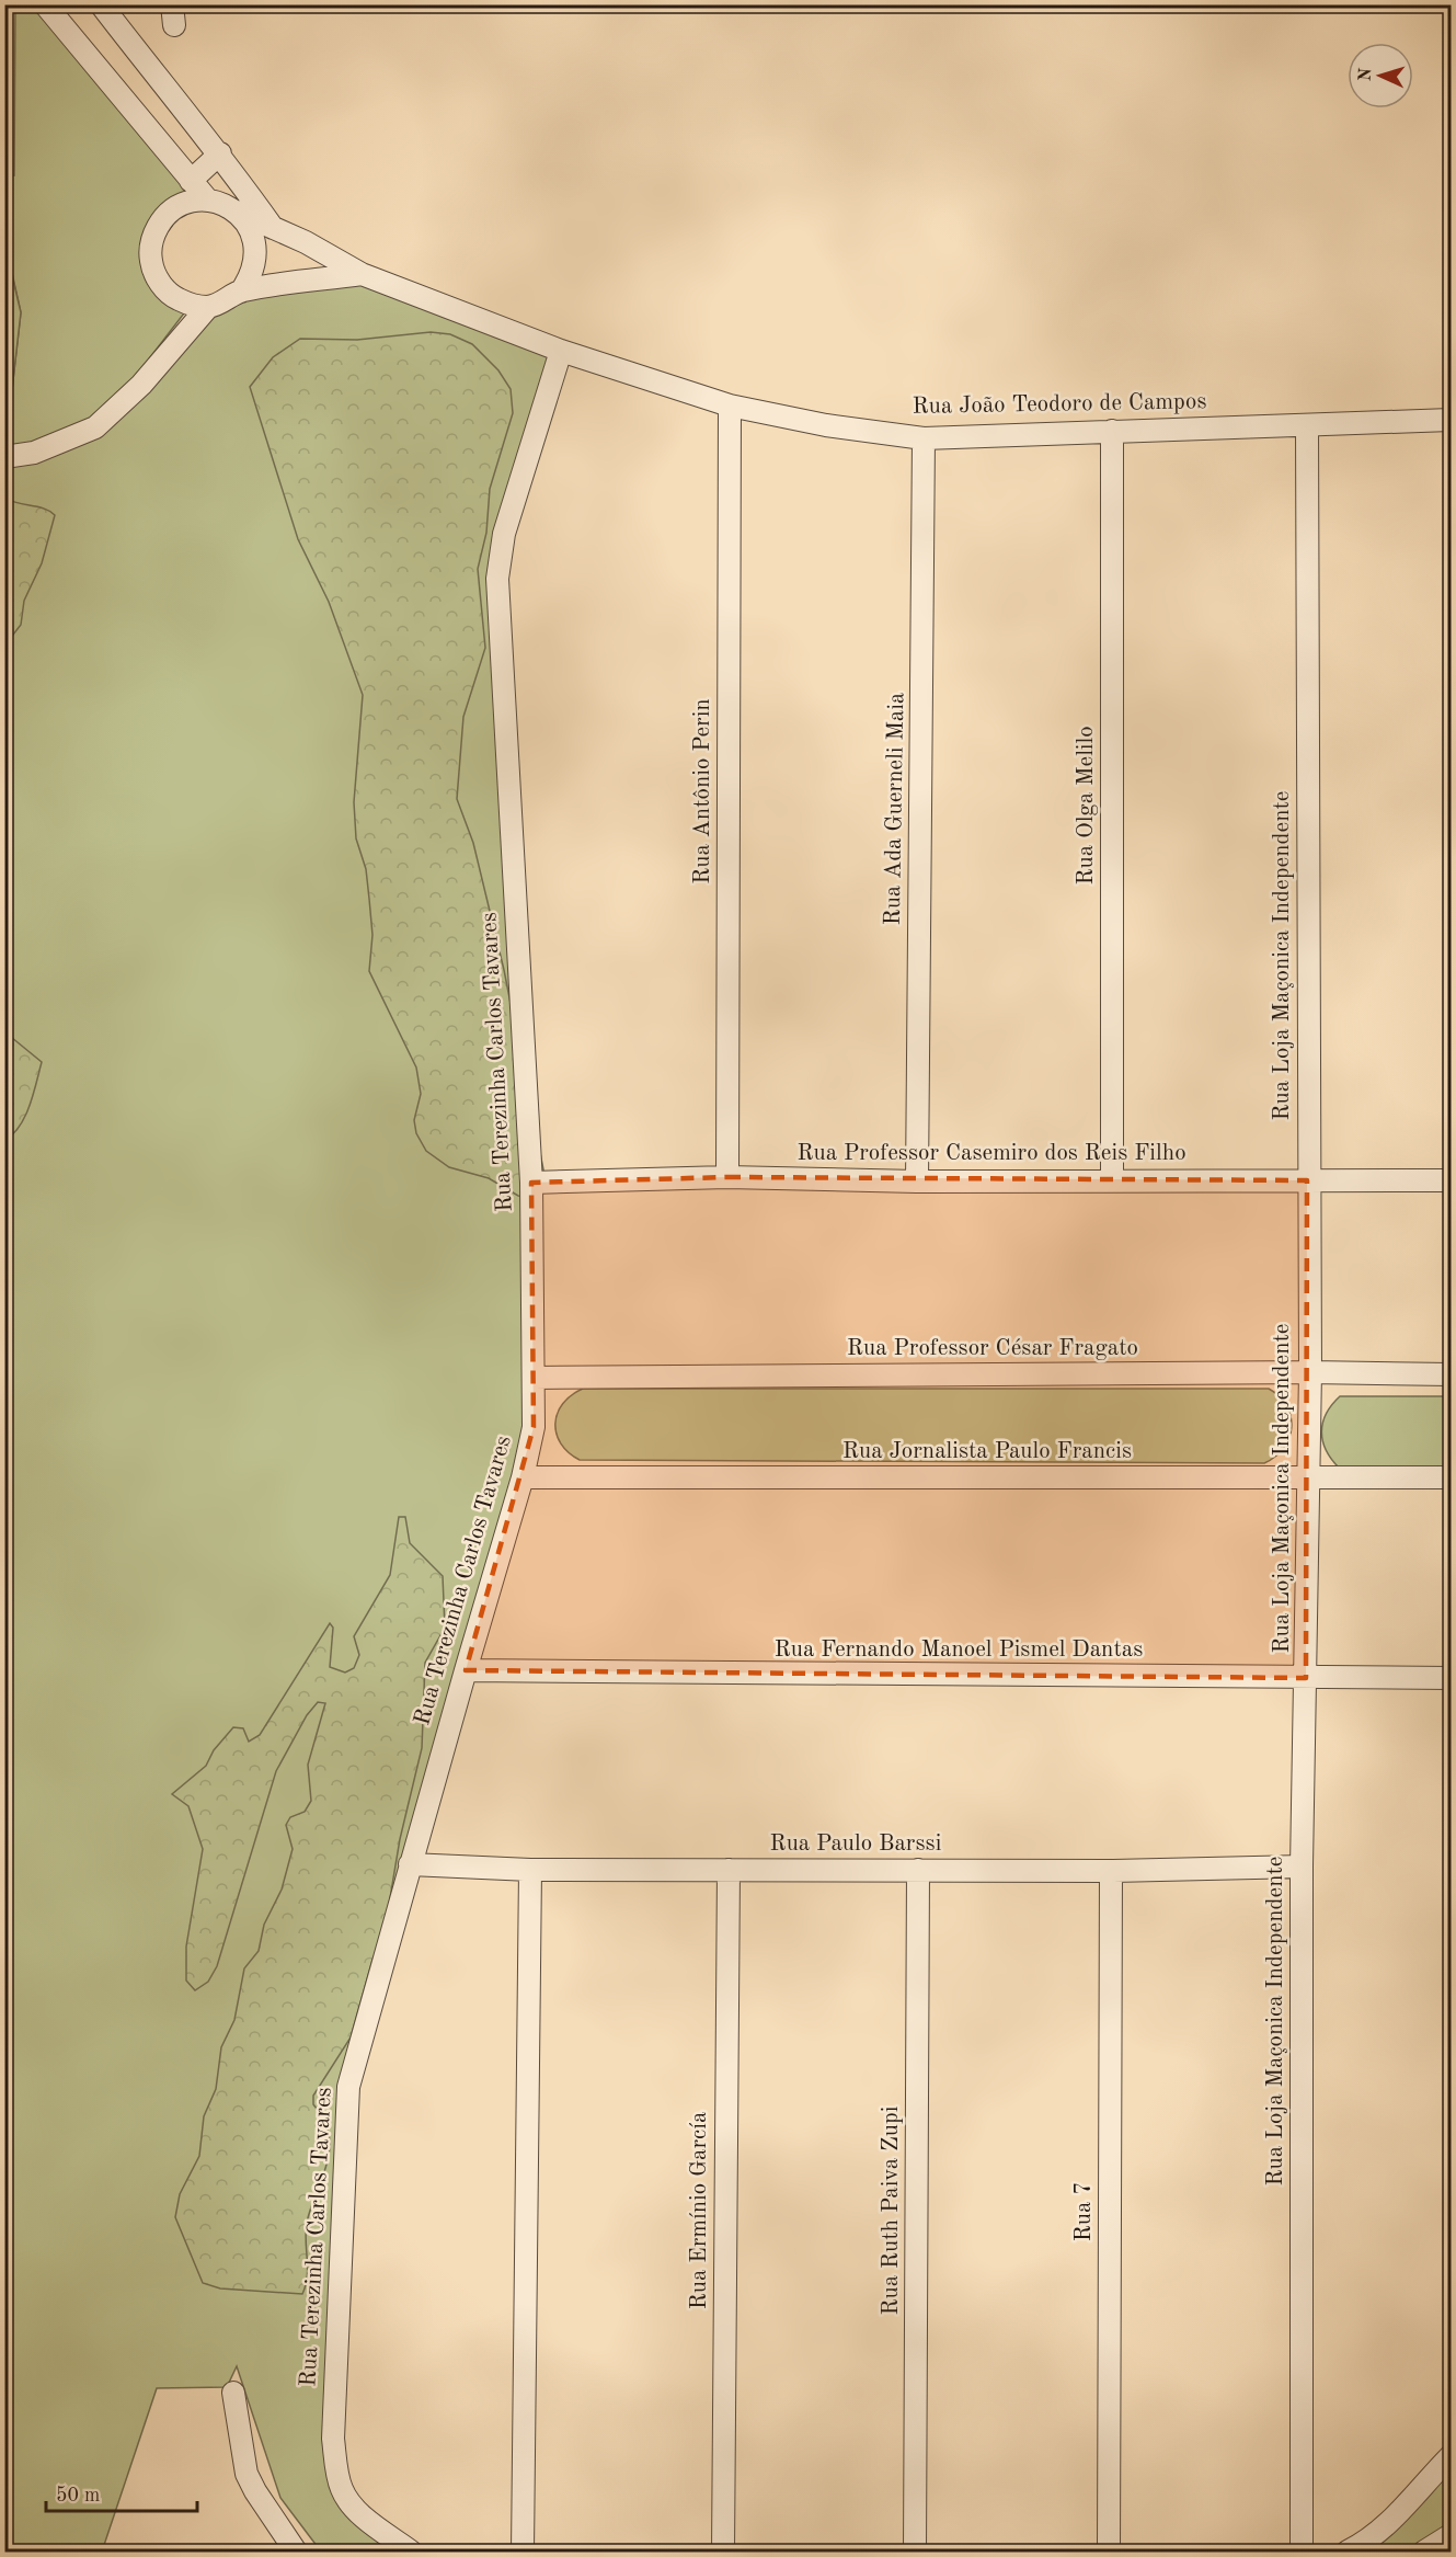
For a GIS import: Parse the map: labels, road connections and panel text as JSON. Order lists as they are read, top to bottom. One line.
{"streets":{"street":["Rua João Teodoro de Campos","Rua Antônio Perin","Rua Olga Melilo","Rua Ada Guerneli Maia","Rua Loja Maçonica Independente","Rua Terezinha Carlos Tavares","Rua Professor Casemiro dos Reis Filho","Rua Professor César Fragato","Rua Jornalista Paulo Francis","Rua Fernando Manoel Pismel Dantas","Rua Paulo Barssi","Rua Ermínio García","Rua Ruth Paiva Zupi","Rua 7"]},"crossings":[["Rua João Teodoro de Campos","Rua Antônio Perin"],["Rua João Teodoro de Campos","Rua Olga Melilo"],["Rua João Teodoro de Campos","Rua Ada Guerneli Maia"],["Rua João Teodoro de Campos","Rua Loja Maçonica Independente"],["Rua João Teodoro de Campos","Rua Terezinha Carlos Tavares"],["Rua Antônio Perin","Rua Professor Casemiro dos Reis Filho"],["Rua Olga Melilo","Rua Professor Casemiro dos Reis Filho"],["Rua Ada Guerneli Maia","Rua Professor Casemiro dos Reis Filho"],["Rua Loja Maçonica Independente","Rua Professor Casemiro dos Reis Filho"],["Rua Loja Maçonica Independente","Rua Professor César Fragato"],["Rua Loja Maçonica Independente","Rua Jornalista Paulo Francis"],["Rua Loja Maçonica Independente","Rua Fernando Manoel Pismel Dantas"],["Rua Loja Maçonica Independente","Rua Paulo Barssi"],["Rua Terezinha Carlos Tavares","Rua Professor Casemiro dos Reis Filho"],["Rua Terezinha Carlos Tavares","Rua Professor César Fragato"],["Rua Terezinha Carlos Tavares","Rua Jornalista Paulo Francis"],["Rua Terezinha Carlos Tavares","Rua Fernando Manoel Pismel Dantas"],["Rua Terezinha Carlos Tavares","Rua Paulo Barssi"],["Rua Paulo Barssi","Rua Ermínio García"],["Rua Paulo Barssi","Rua Ruth Paiva Zupi"],["Rua Paulo Barssi","Rua 7"]],"scale_bar":"50 m","north":"left"}
